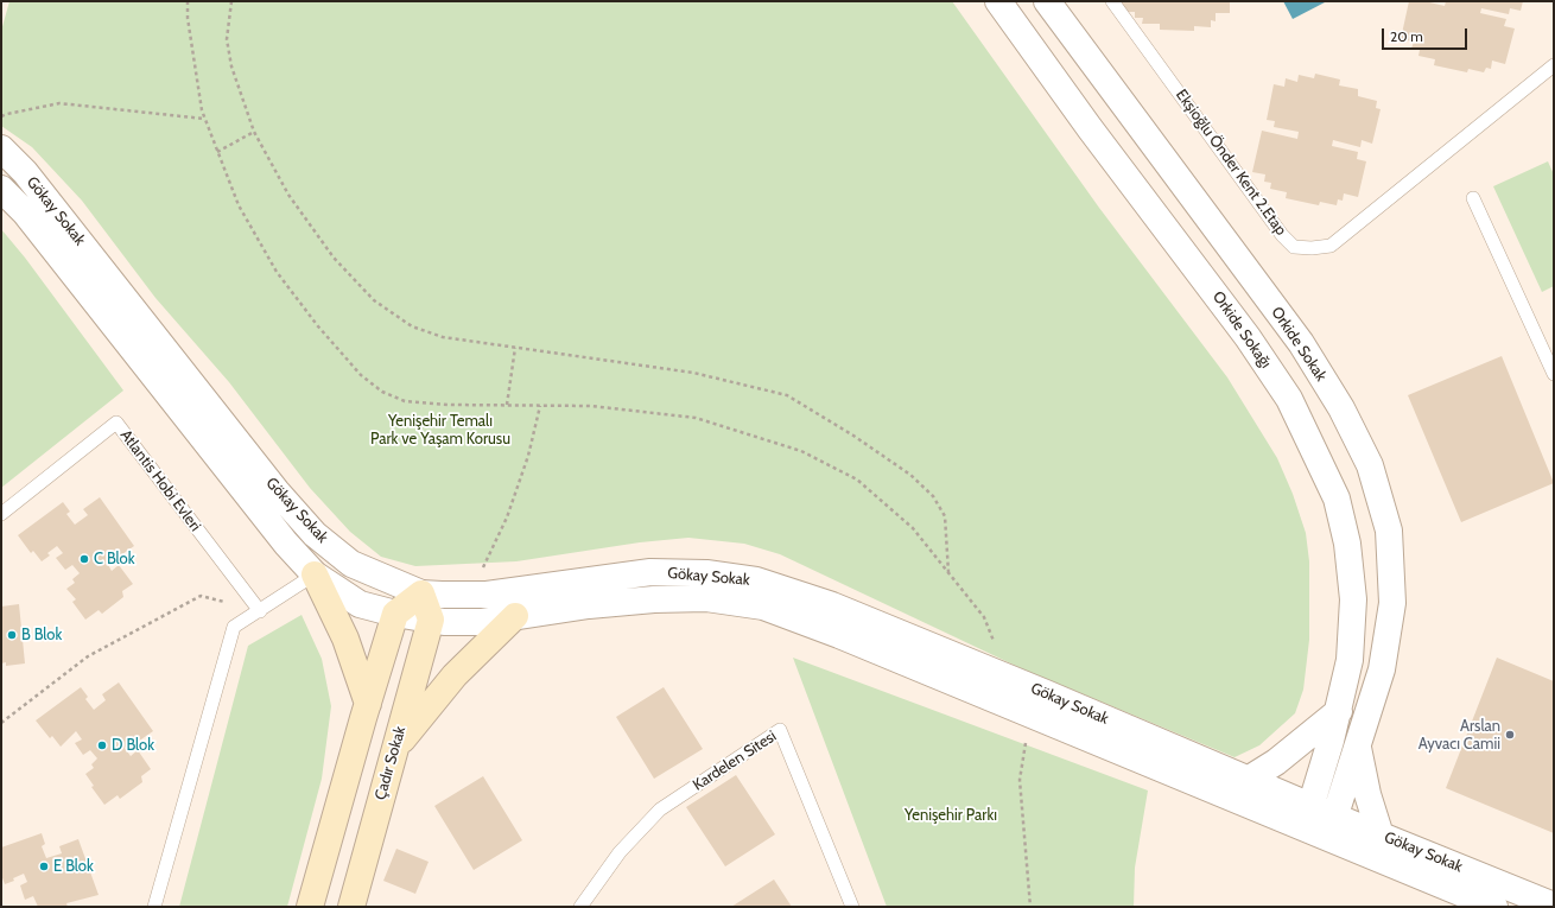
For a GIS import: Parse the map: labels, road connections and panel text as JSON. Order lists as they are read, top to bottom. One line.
{"streets":{"street":["Gökay Sokak","Orkide Sokağı","Orkide Sokak","Çadır Sokak"],"lane":["Ekşioğlu Önder Kent 2.Etap","Atlantis Hobi Evleri","Kardelen Sitesi"]},"crossings":[["Gökay Sokak","Çadır Sokak"]],"parks":["Yenişehir Temalı Park ve Yaşam Korusu","Yenişehir Parkı"],"places":["C Blok","B Blok","Arslan Ayvacı Camii","D Blok","E Blok"],"scale_bar":"20 m"}
